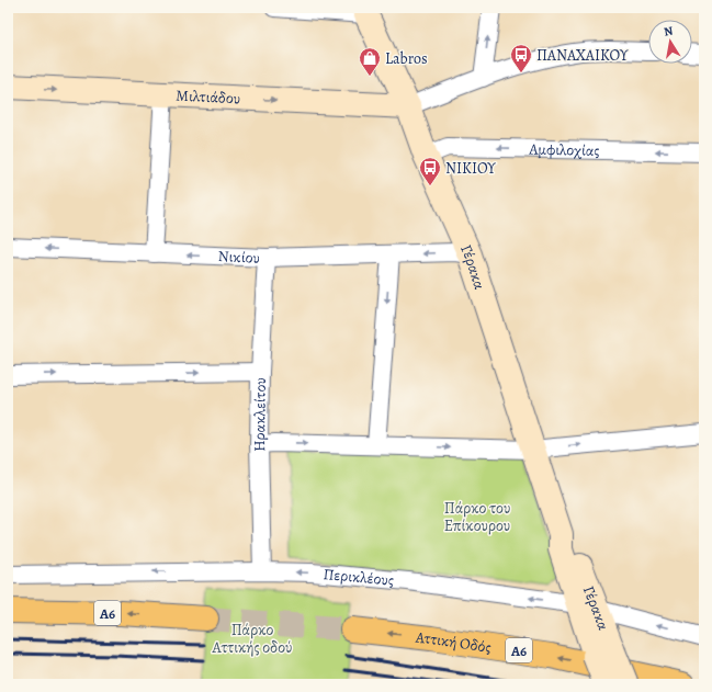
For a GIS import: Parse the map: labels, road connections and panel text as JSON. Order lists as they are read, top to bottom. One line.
{"streets":{"highway":["Α6","Αττική Οδός"],"street":["Μιλτιάδου","Αμφιλοχίας","Νικίου","Γέρακα","Ηρακλείτου","Περικλέους"]},"crossings":[["Μιλτιάδου","Γέρακα"],["Αμφιλοχίας","Γέρακα"],["Νικίου","Γέρακα"],["Νικίου","Ηρακλείτου"],["Γέρακα","Περικλέους"],["Ηρακλείτου","Περικλέους"]],"one_way":["Μιλτιάδου","Αττική Οδός"],"parks":["Πάρκο του Επίκουρου","Πάρκο Αττικής οδού"],"places":{"bus stop":["ΠΑΝΑΧΑΙΚΟΥ","ΝΙΚΙΟΥ"],"shop":["Labros"]},"north":"top"}
